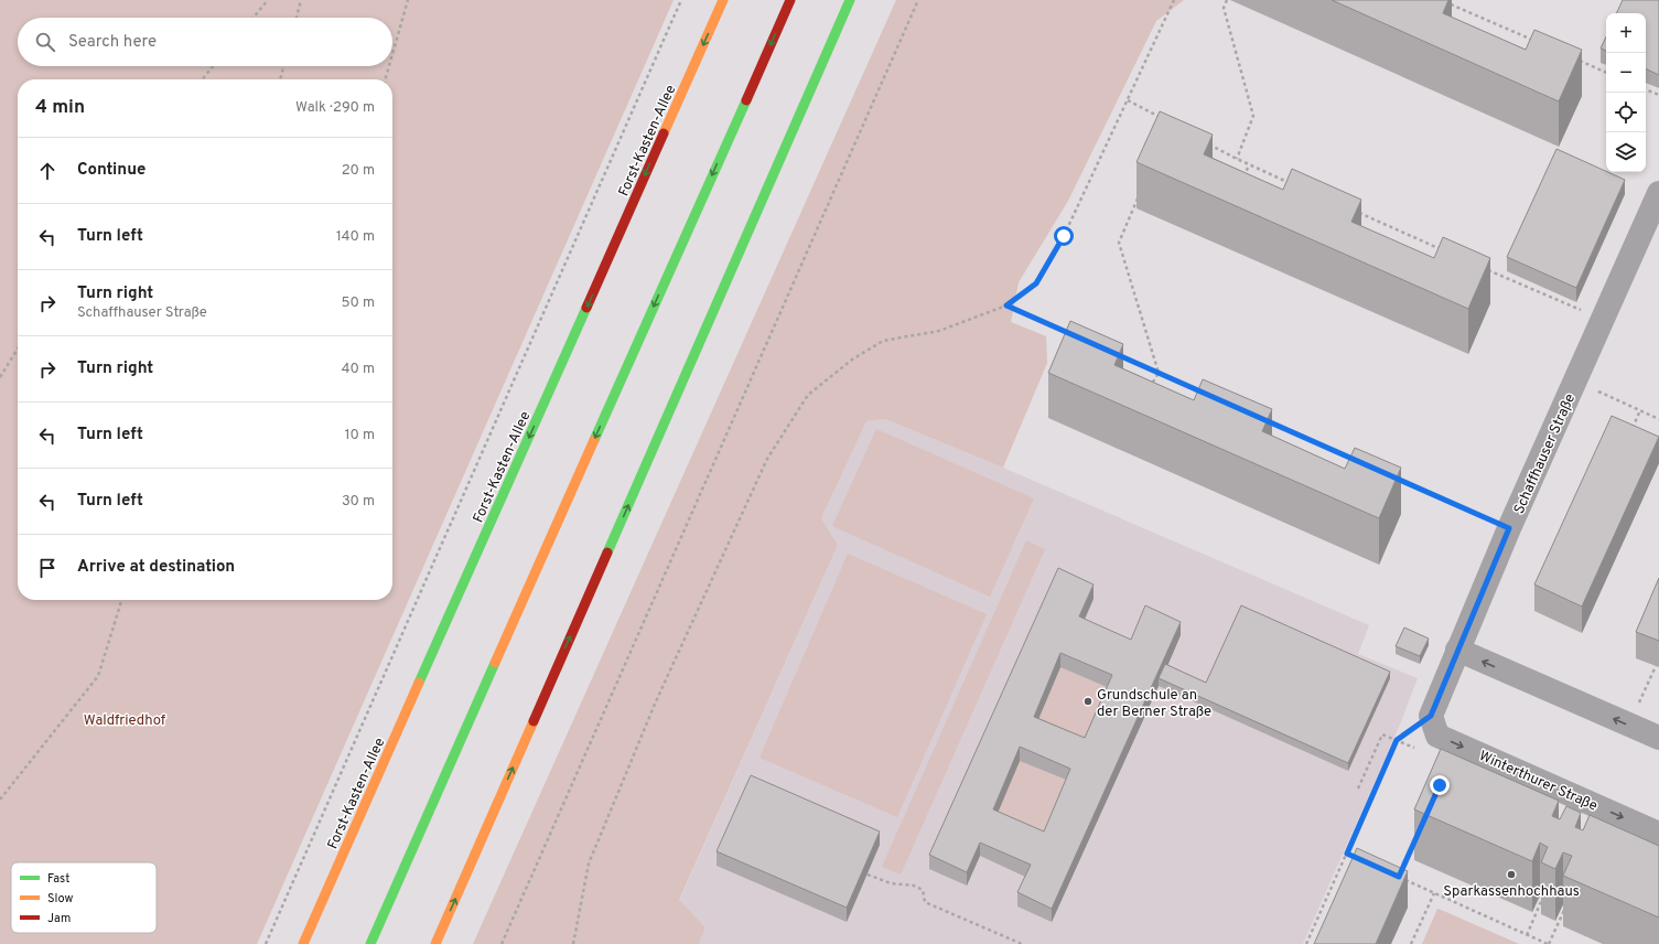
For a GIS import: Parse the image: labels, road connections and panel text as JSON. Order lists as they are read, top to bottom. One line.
{"streets":{"main road":["Forst-Kasten-Allee"],"street":["Schaffhauser Straße","Winterthurer Straße"]},"crossings":[["Schaffhauser Straße","Winterthurer Straße"]],"parks":["Waldfriedhof"],"places":["Grundschule an der Berner Straße","Sparkassenhochhaus"],"legend":["Fast","Slow","Jam"],"page":{"map_buttons":["+","−"],"search":"Search here","heading":["4 min","Walk · 290 m"],"list":[["Continue","20 m"],["Turn left","140 m"],["Turn right","Schaffhauser Straße","50 m"],["Turn right","40 m"],["Turn left","10 m"],["Turn left","30 m"],"Arrive at destination"]}}
